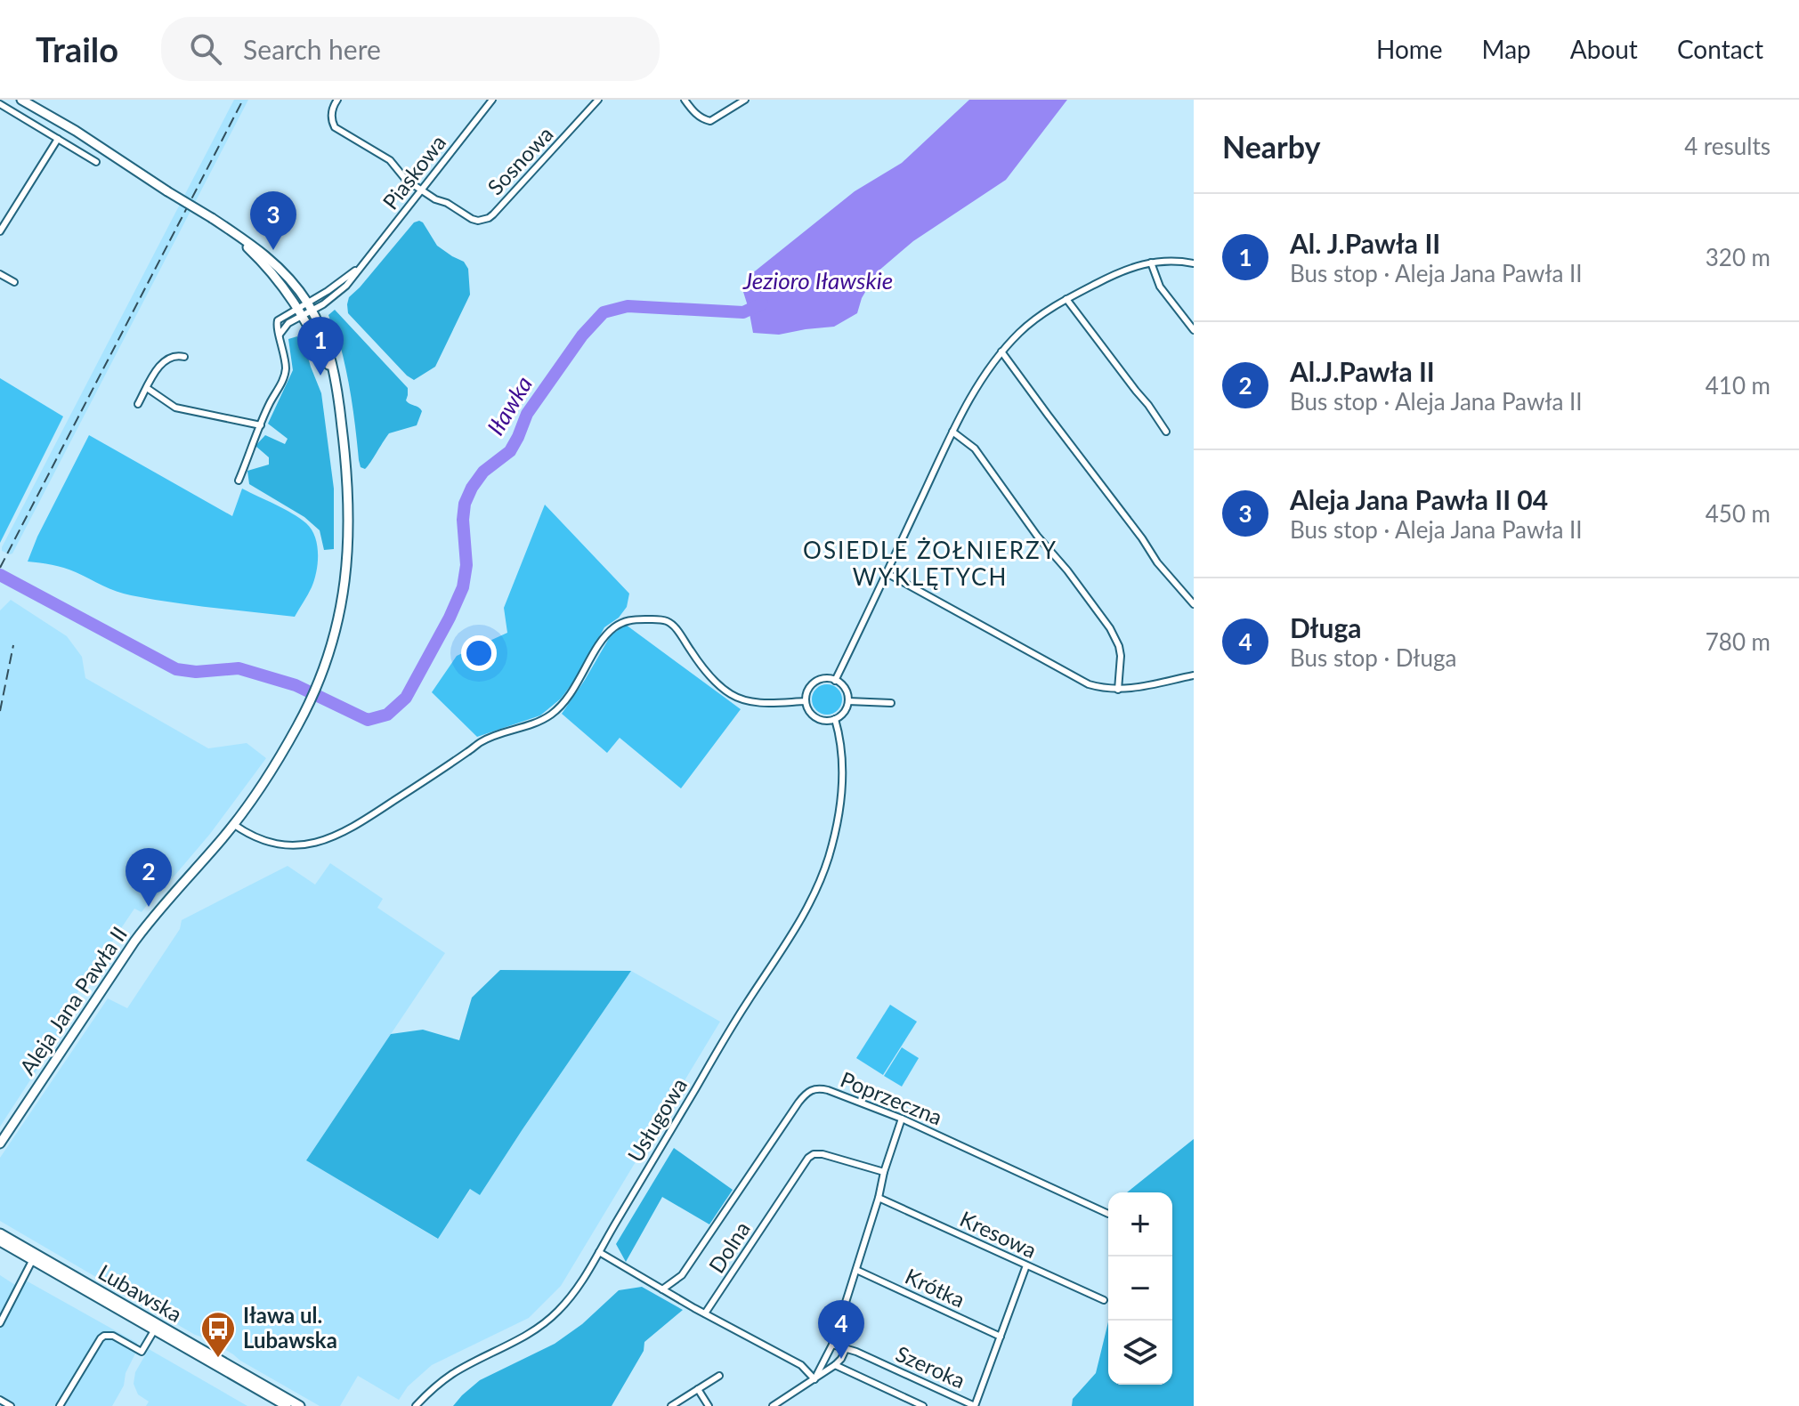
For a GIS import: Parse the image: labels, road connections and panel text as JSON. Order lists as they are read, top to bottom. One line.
{"streets":{"main road":["Aleja Jana Pawła II","Lubawska"],"street":["Sosnowa","Piaskowa","Poprzeczna","Usługowa","Kresowa","Dolna","Krótka","Szeroka"]},"crossings":[["Sosnowa","Piaskowa"],["Piaskowa","Aleja Jana Pawła II"]],"districts":["OSIEDLE ŻOŁNIERZY WYKLĘTYCH"],"water":["Jezioro Iławskie","Iławka"],"places":{"bus stop":["Iława ul. Lubawska"]},"page":{"header":"Trailo","search":"Search here","nav":["Home","Map","About","Contact"],"heading":["Nearby","4 results"],"pins":["3","1","2","4"],"list":[{"mark":"1","name":"Al. J.Pawła II","note":"Bus stop · Aleja Jana Pawła II","value":"320 m"},{"mark":"2","name":"Al.J.Pawła II","note":"Bus stop · Aleja Jana Pawła II","value":"410 m"},{"mark":"3","name":"Aleja Jana Pawła II 04","note":"Bus stop · Aleja Jana Pawła II","value":"450 m"},{"mark":"4","name":"Długa","note":"Bus stop · Długa","value":"780 m"}],"map_buttons":["+","−"]}}
